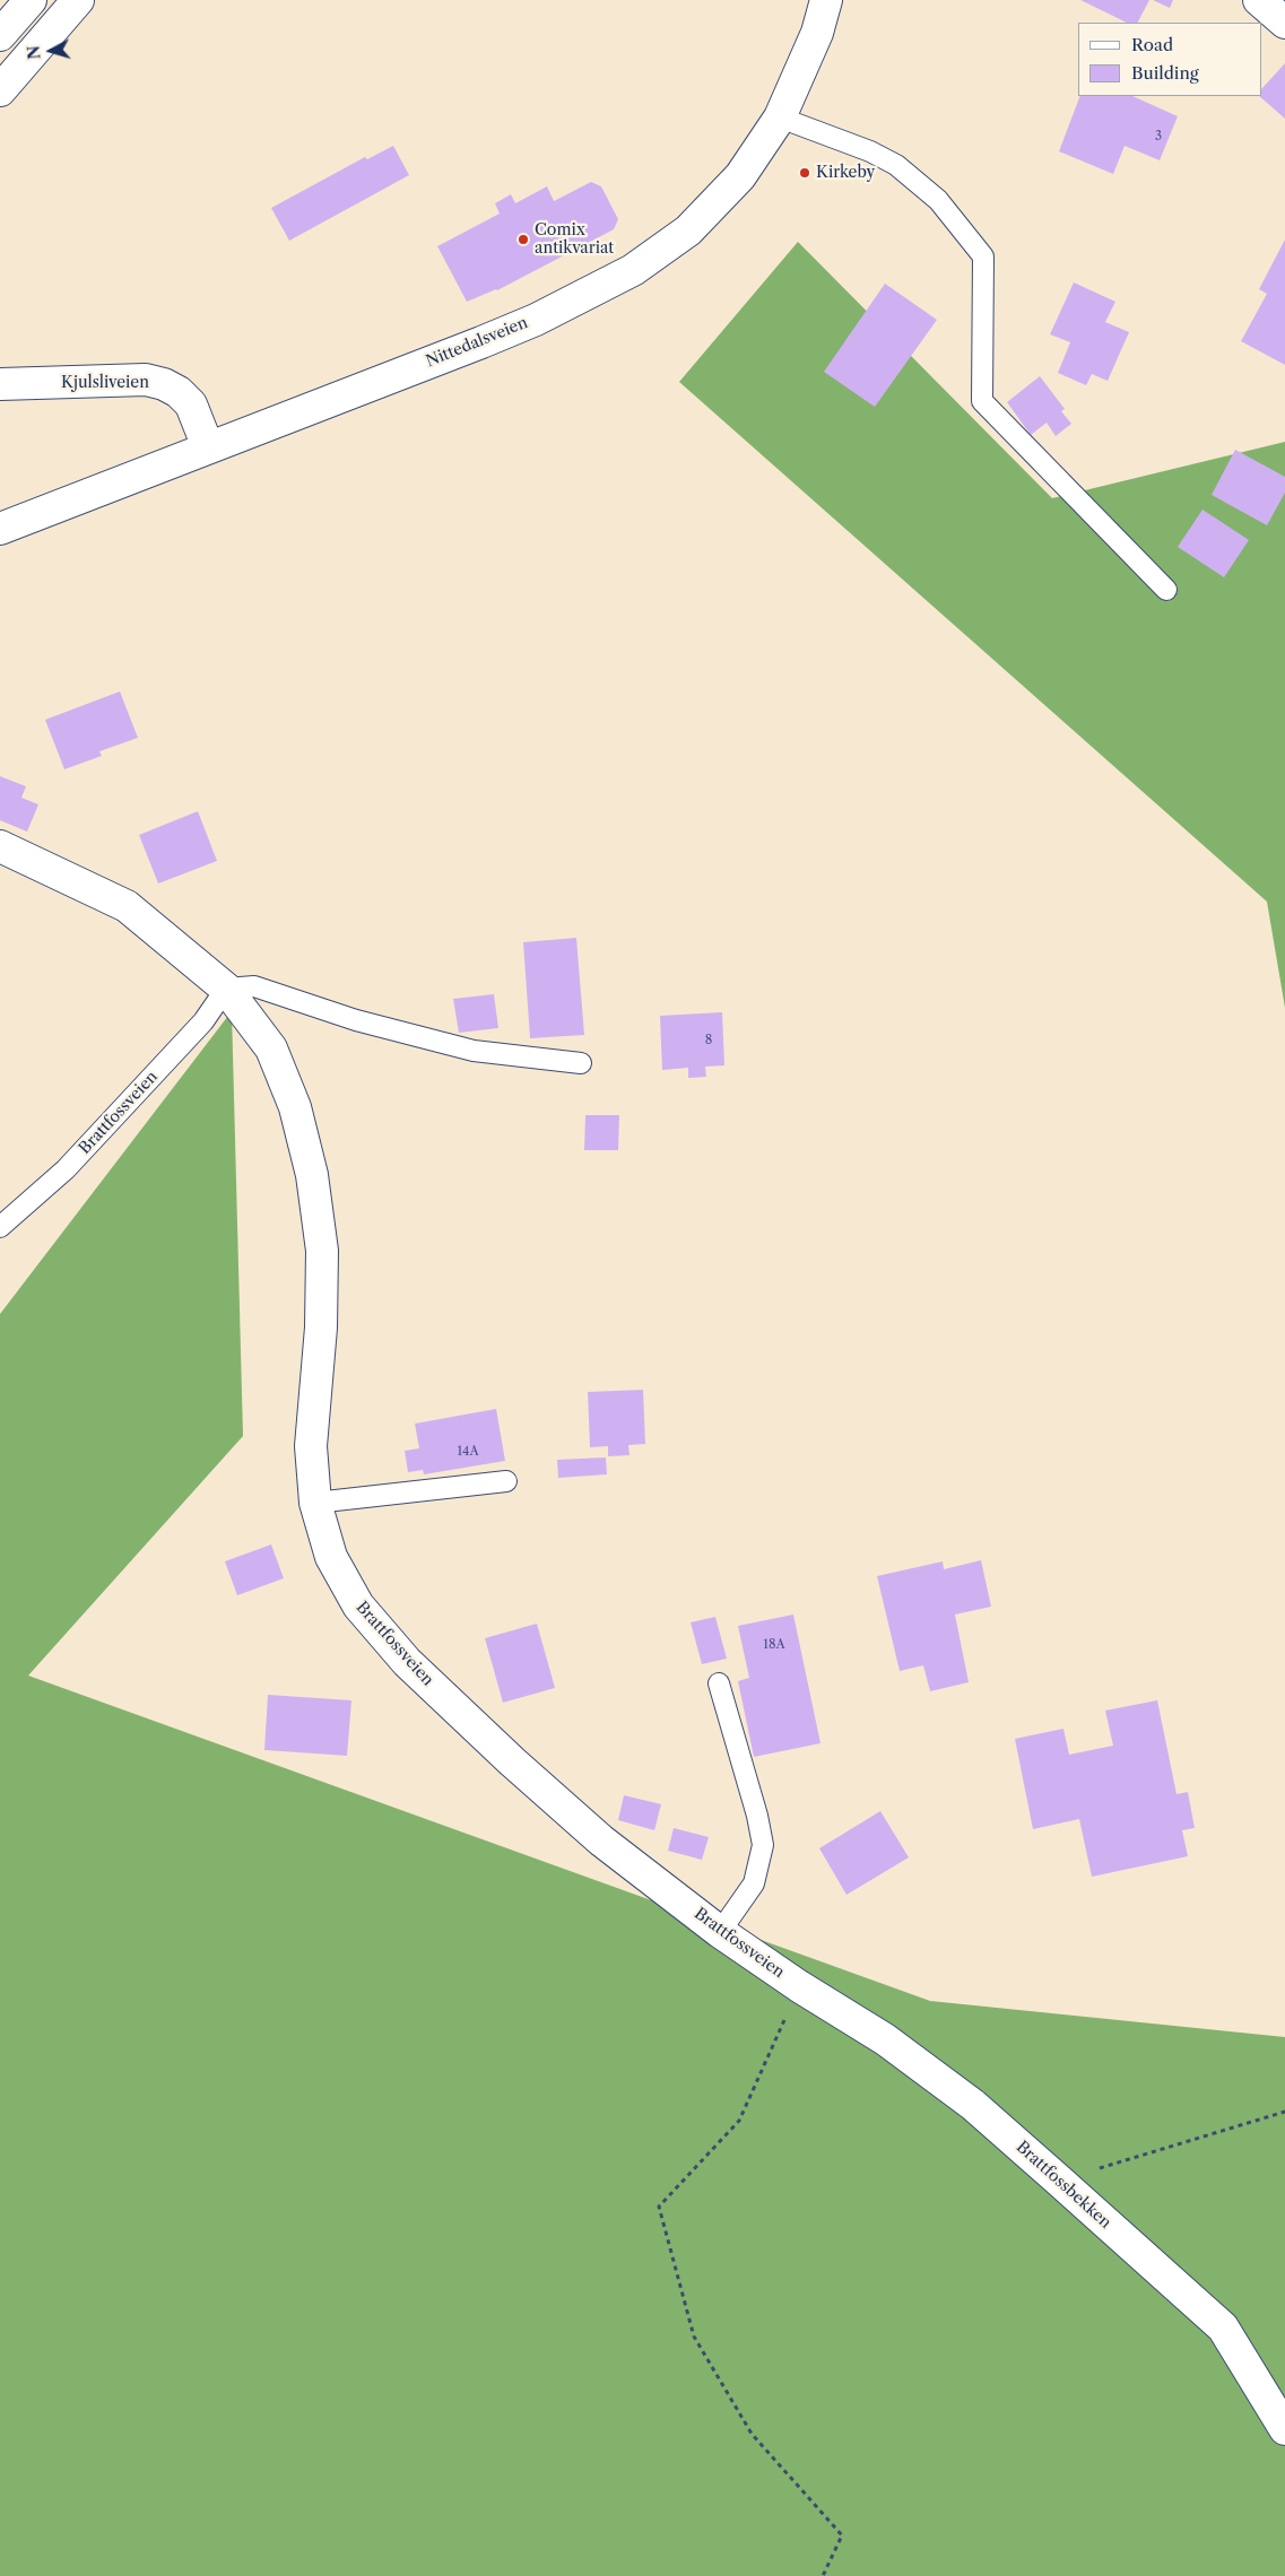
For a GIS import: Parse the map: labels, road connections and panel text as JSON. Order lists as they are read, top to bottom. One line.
{"streets":{"main road":["Nittedalsveien","Kjulsliveien","Brattfossveien","Brattfossbekken"]},"crossings":[["Nittedalsveien","Kjulsliveien"],["Brattfossveien","Brattfossbekken"]],"places":["Kirkeby","Comix antikvariat"],"house_numbers":["3","8","14A","18A"],"legend":["Road","Building"],"north":"left"}
